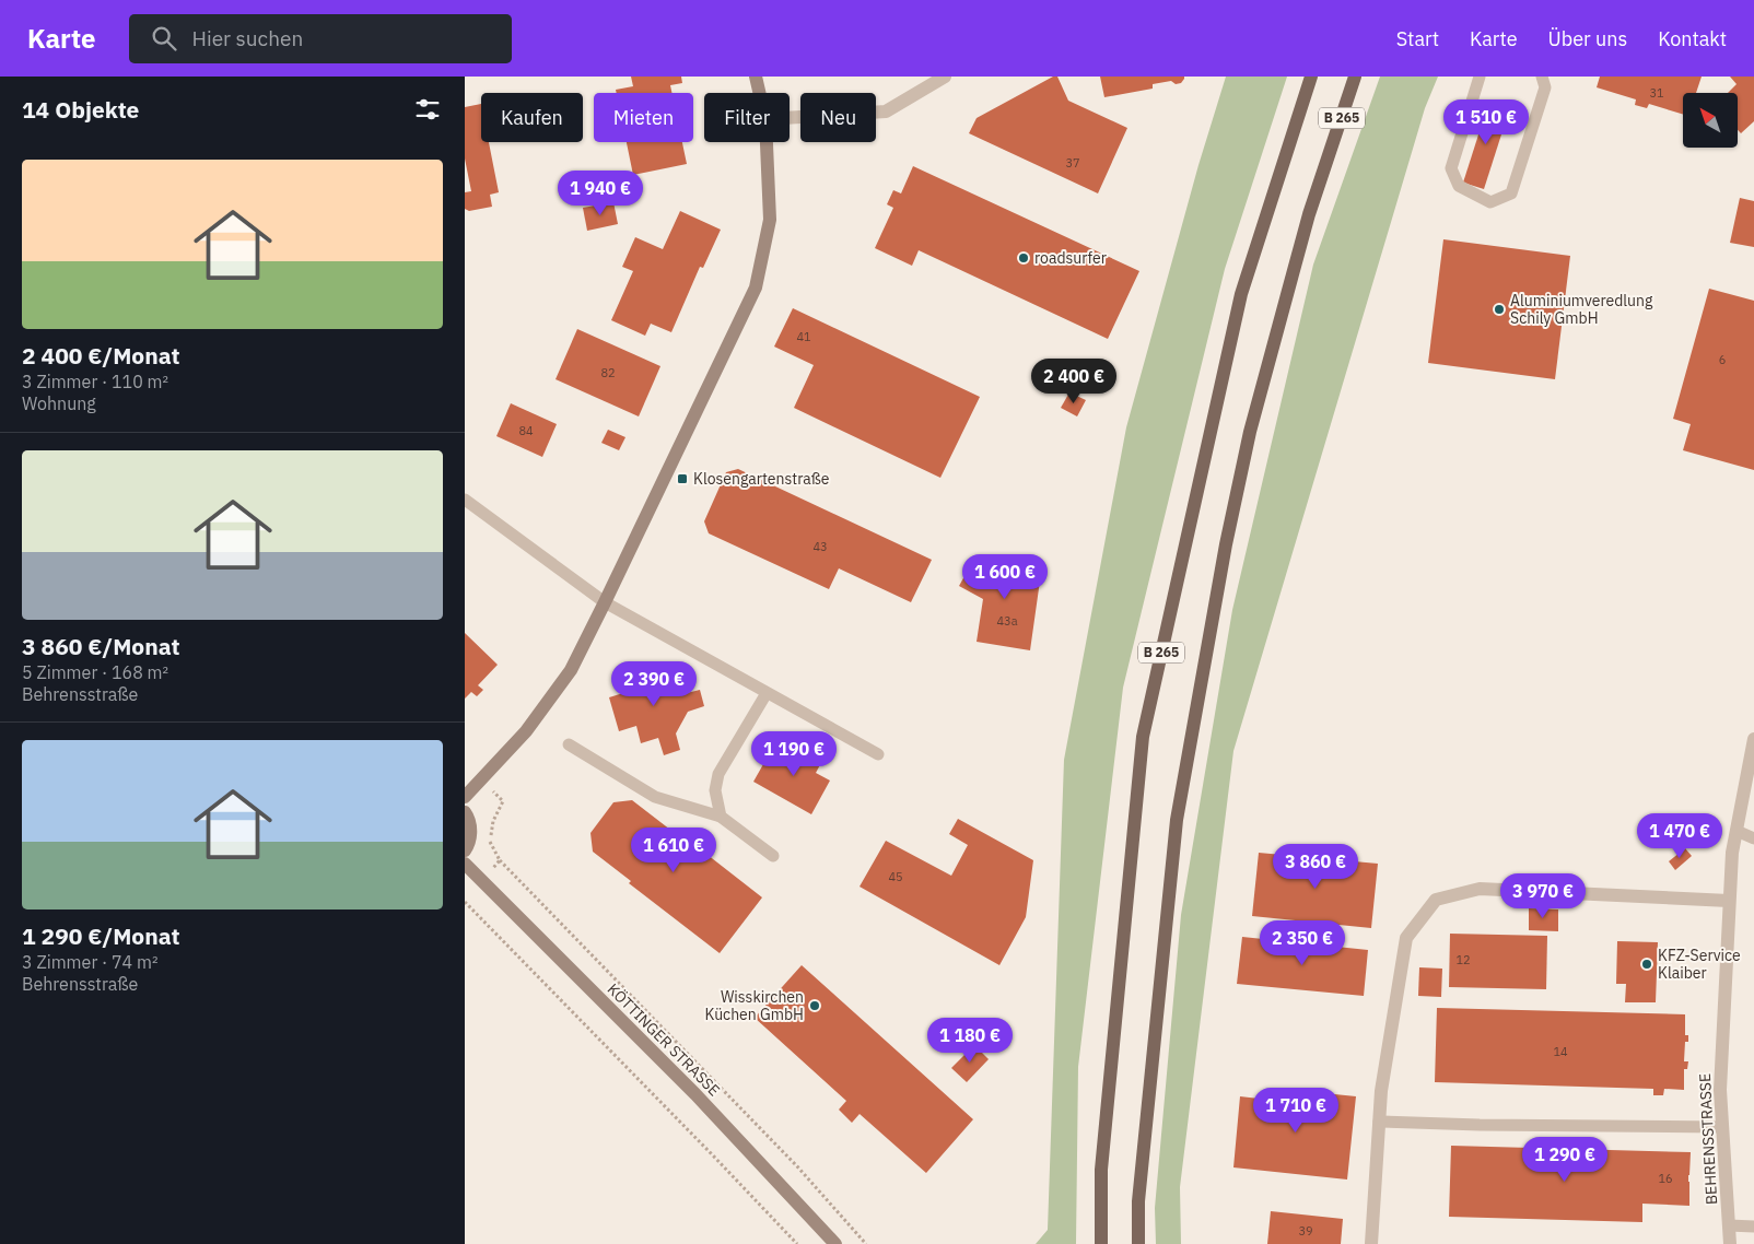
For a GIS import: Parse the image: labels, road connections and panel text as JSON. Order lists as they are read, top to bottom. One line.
{"streets":{"main road":["B 265","KÖTTINGER STRASSE"],"street":["BEHRENSSTRASSE"]},"places":{"other":["roadsurfer","Aluminiumveredlung Schily GmbH","KFZ-Service Klaiber","Wisskirchen Küchen GmbH"],"transit":["Klosengartenstraße"]},"house_numbers":["31","37","41","6","82","84","43","43a","45","12","14","16","39"],"north":"top left","page":{"header":"Karte","search":"Hier suchen","nav":["Start","Karte","Über uns","Kontakt"],"heading":"14 Objekte","chip":["Kaufen","Mieten","Filter","Neu"],"price":["1 510 €","1 940 €","2 400 €","1 600 €","2 390 €","1 190 €","1 470 €","1 610 €","3 860 €","3 970 €","2 350 €","1 180 €","1 710 €","1 290 €"],"list":[{"name":"2 400 €/Monat","note":"3 Zimmer · 110 m² · Wohnung"},{"name":"3 860 €/Monat","note":"5 Zimmer · 168 m² · Behrensstraße"},{"name":"1 290 €/Monat","note":"3 Zimmer · 74 m² · Behrensstraße"}]}}
